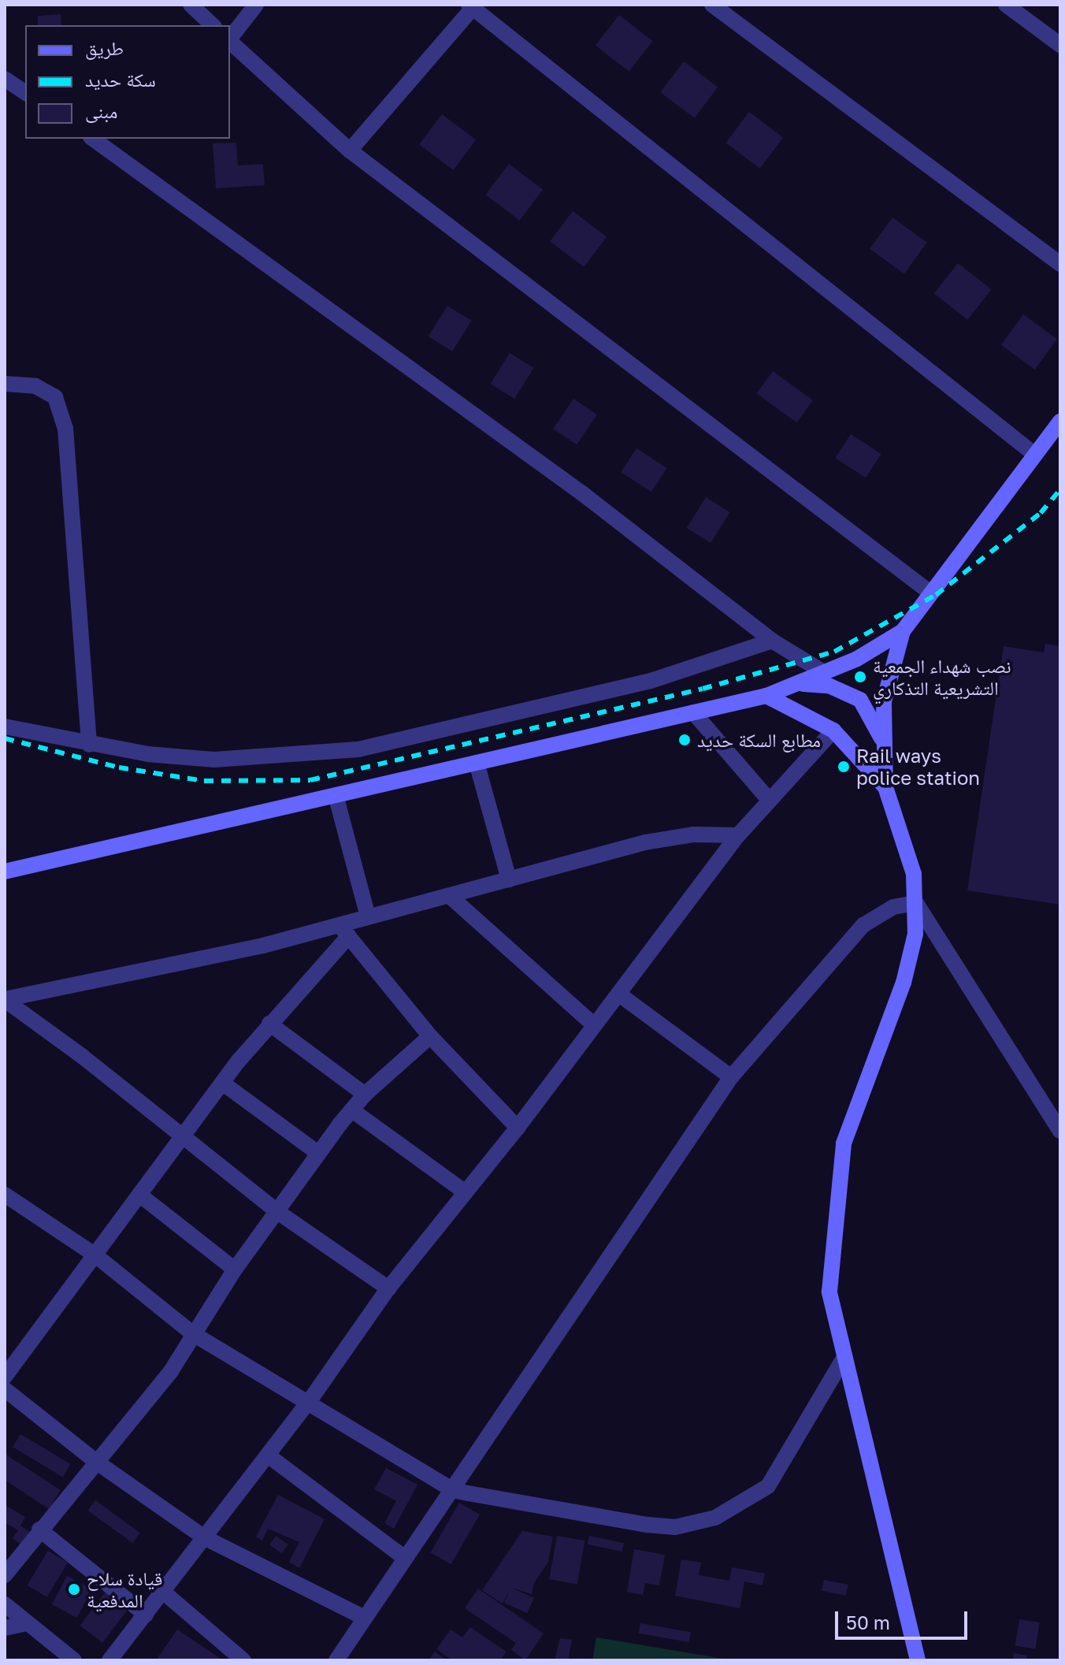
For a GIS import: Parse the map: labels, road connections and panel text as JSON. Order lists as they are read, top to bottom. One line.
{"places":["نصب شهداء الجمعية التشريعية التذكاري","مطابع السكة حديد","Rail ways police station","قيادة سلاح المدفعية"],"legend":["طريق","سكة حديد","مبنى"],"scale_bar":"50 m"}
